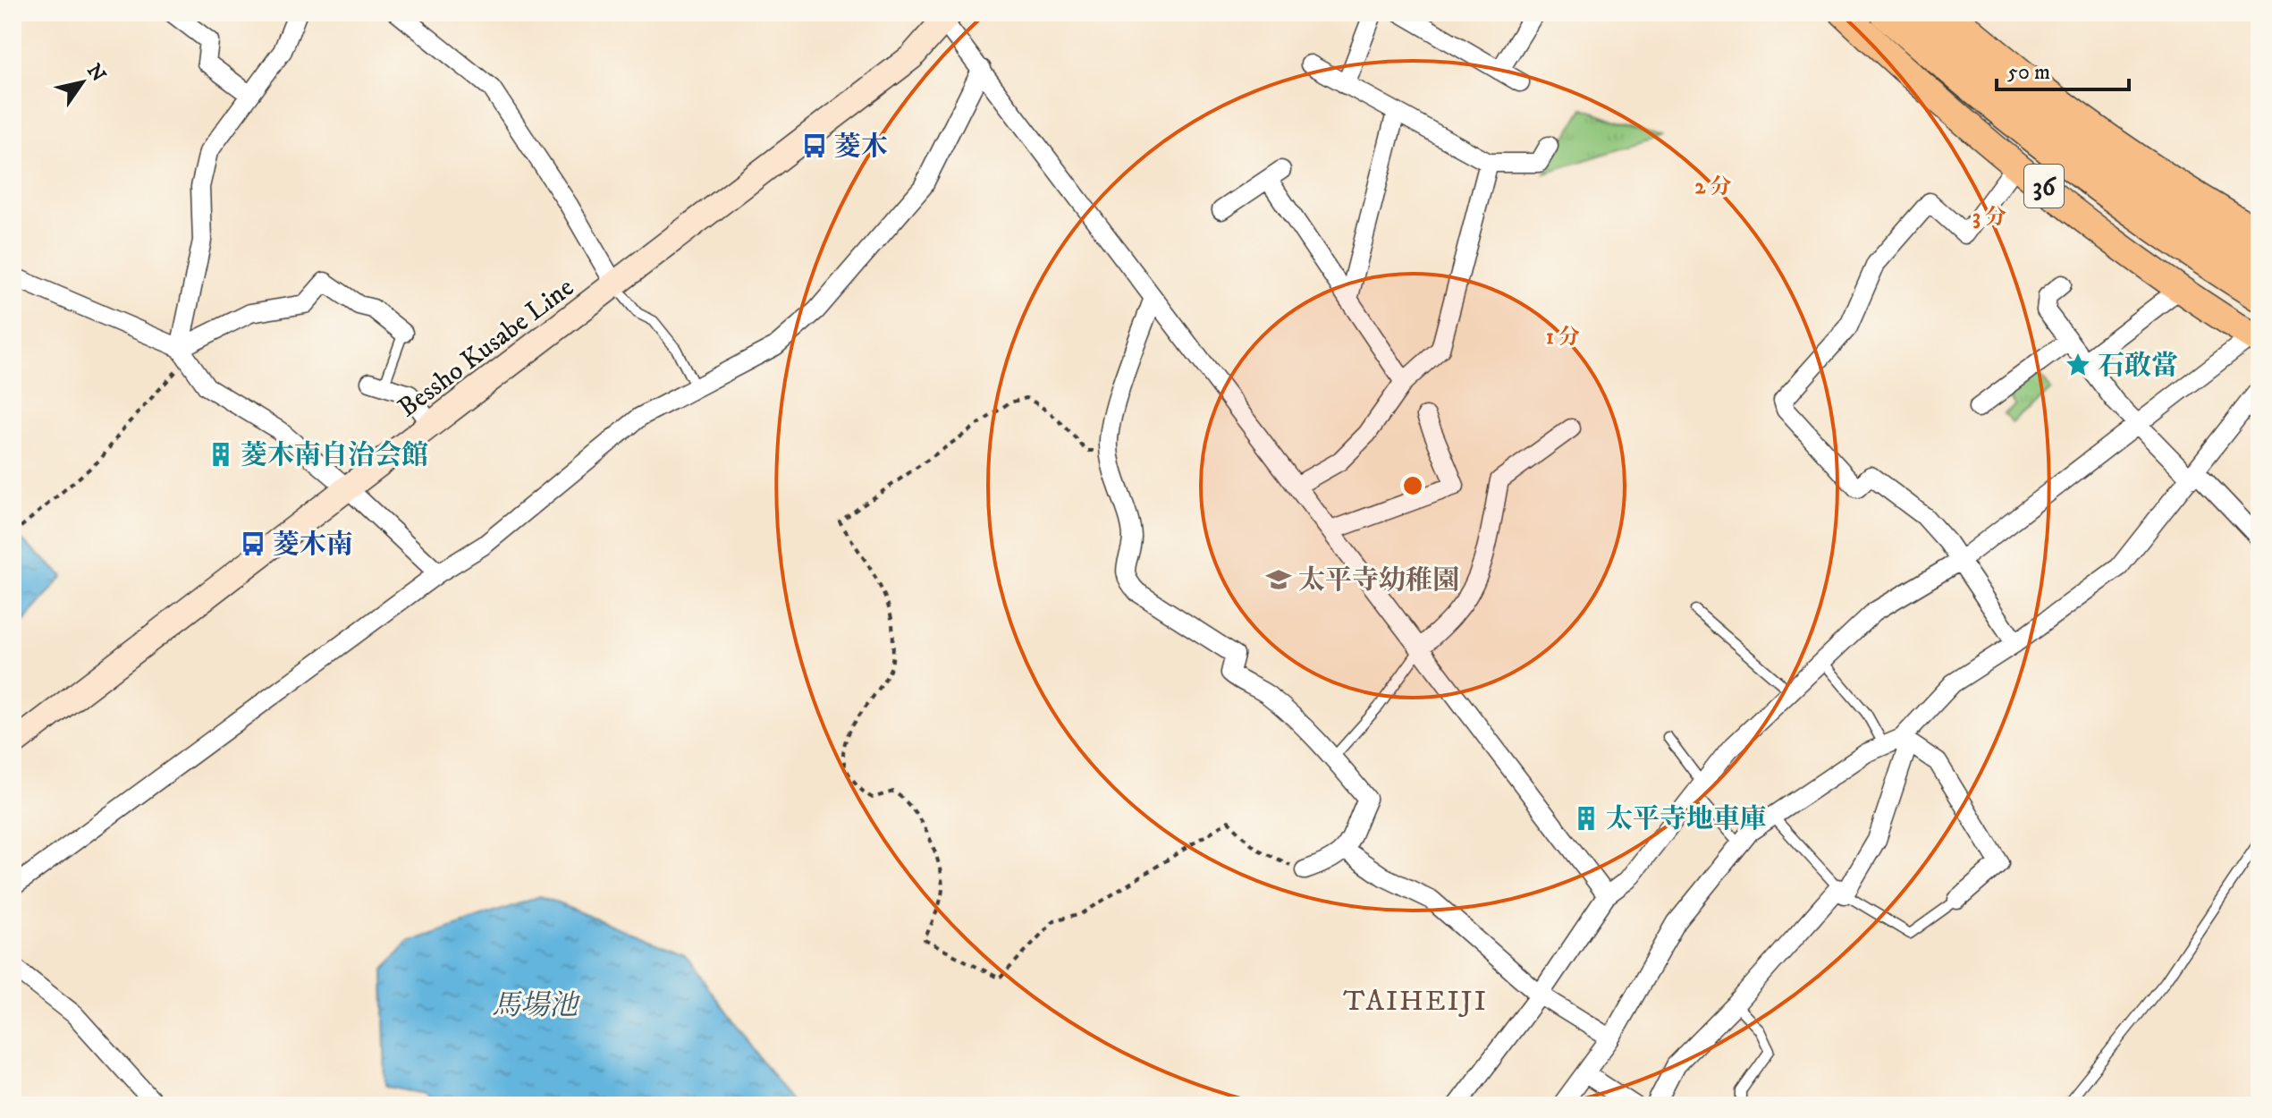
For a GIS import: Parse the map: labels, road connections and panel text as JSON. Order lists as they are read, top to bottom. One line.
{"streets":{"main road":["36","Bessho Kusabe Line"]},"districts":["TAIHEIJI"],"water":["馬場池"],"places":{"bus stop":["菱木","菱木南"],"place":["石敢當"],"building":["菱木南自治会館","太平寺地車庫"],"school or university":["太平寺幼稚園"]},"scale_bar":"50 m","north":"top right","rings":["2 分","3 分","1 分"]}
